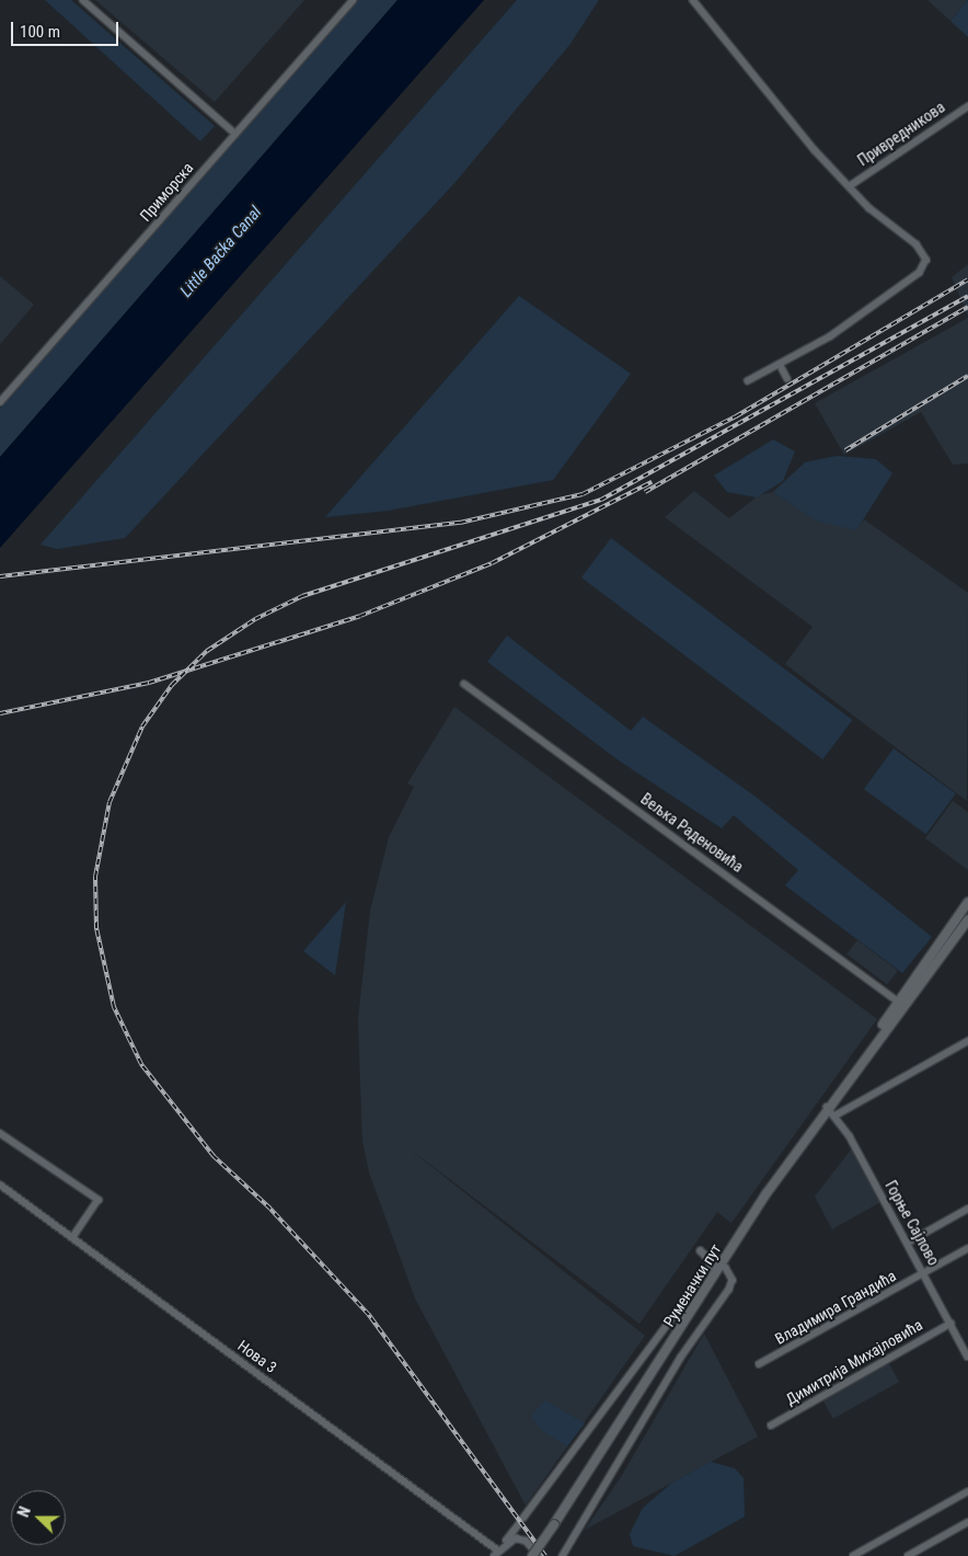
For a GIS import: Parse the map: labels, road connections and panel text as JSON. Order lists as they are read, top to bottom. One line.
{"streets":{"main road":["Руменачки пут"],"street":["Привредникова","Приморска","Вељка Раденовића","Горње Сајлово","Владимира Грандића","Нова 3","Димитрија Михајловића"]},"crossings":[["Вељка Раденовића","Руменачки пут"],["Горње Сајлово","Руменачки пут"],["Горње Сајлово","Владимира Грандића"],["Горње Сајлово","Димитрија Михајловића"]],"water":["Little Bačka Canal"],"scale_bar":"100 m","north":"left"}
